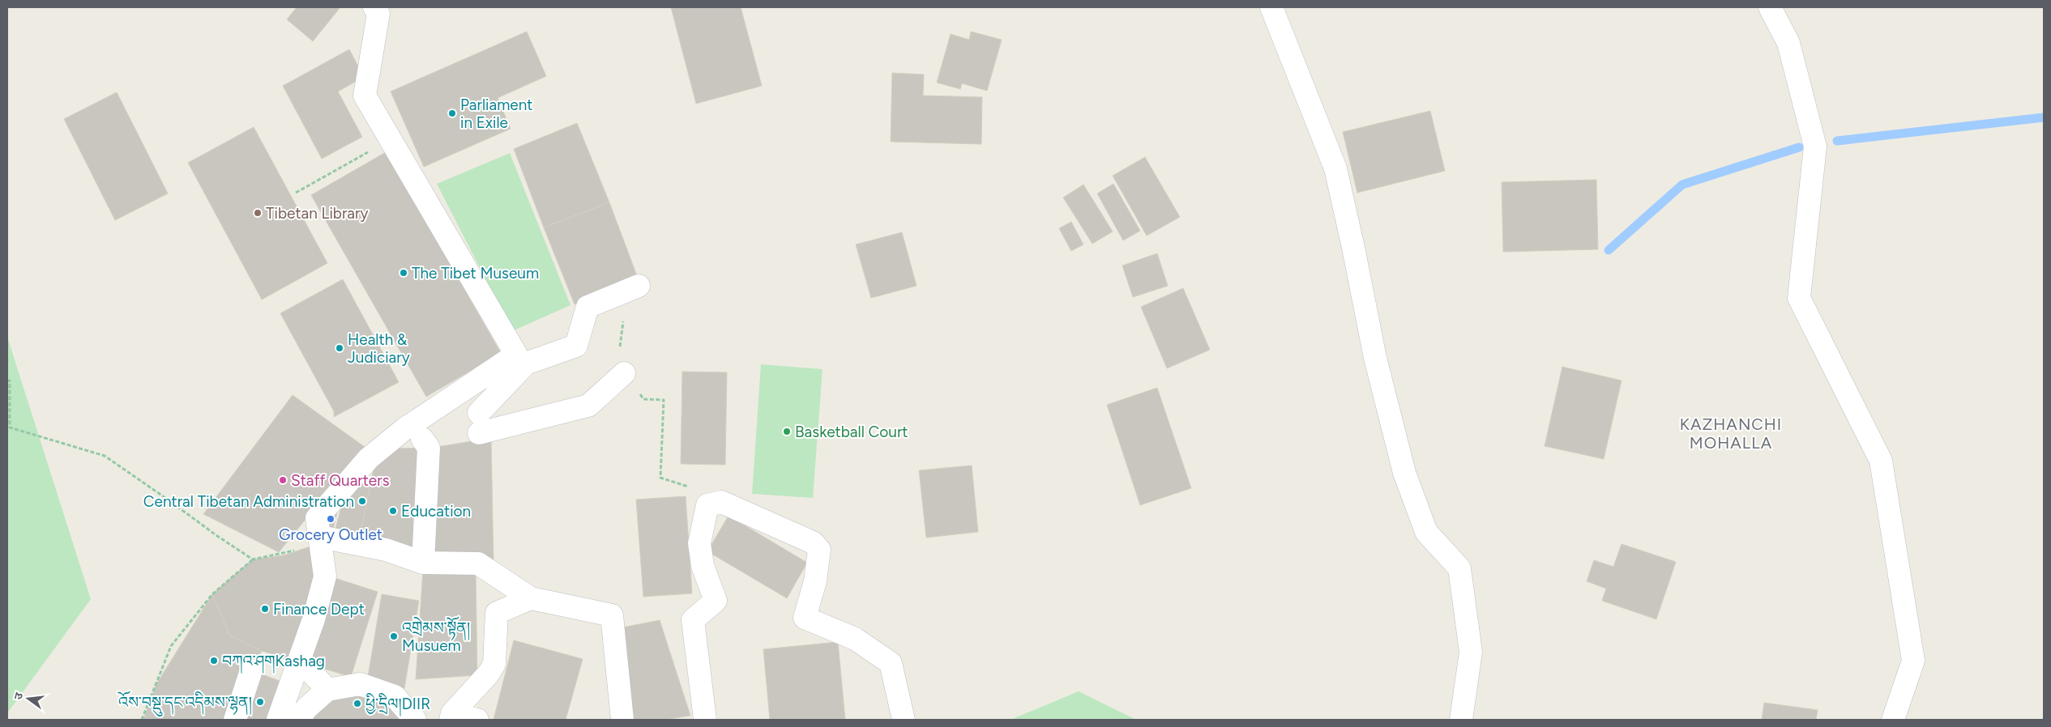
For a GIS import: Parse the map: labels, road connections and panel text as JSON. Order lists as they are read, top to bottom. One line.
{"districts":["KAZHANCHI MOHALLA"],"places":["Parliament in Exile","Tibetan Library","The Tibet Museum","Health & Judiciary","Basketball Court","Staff Quarters","Central Tibetan Administration","Education","Grocery Outlet","Finance Dept","འགྲེམས་སྟོན། Musuem","བཀའ་ཤགKashag","འོས་བསྡུ་དང་འདིམས་ལྷན།","ཕྱི་དྲིལ།DIIR"],"north":"left"}
